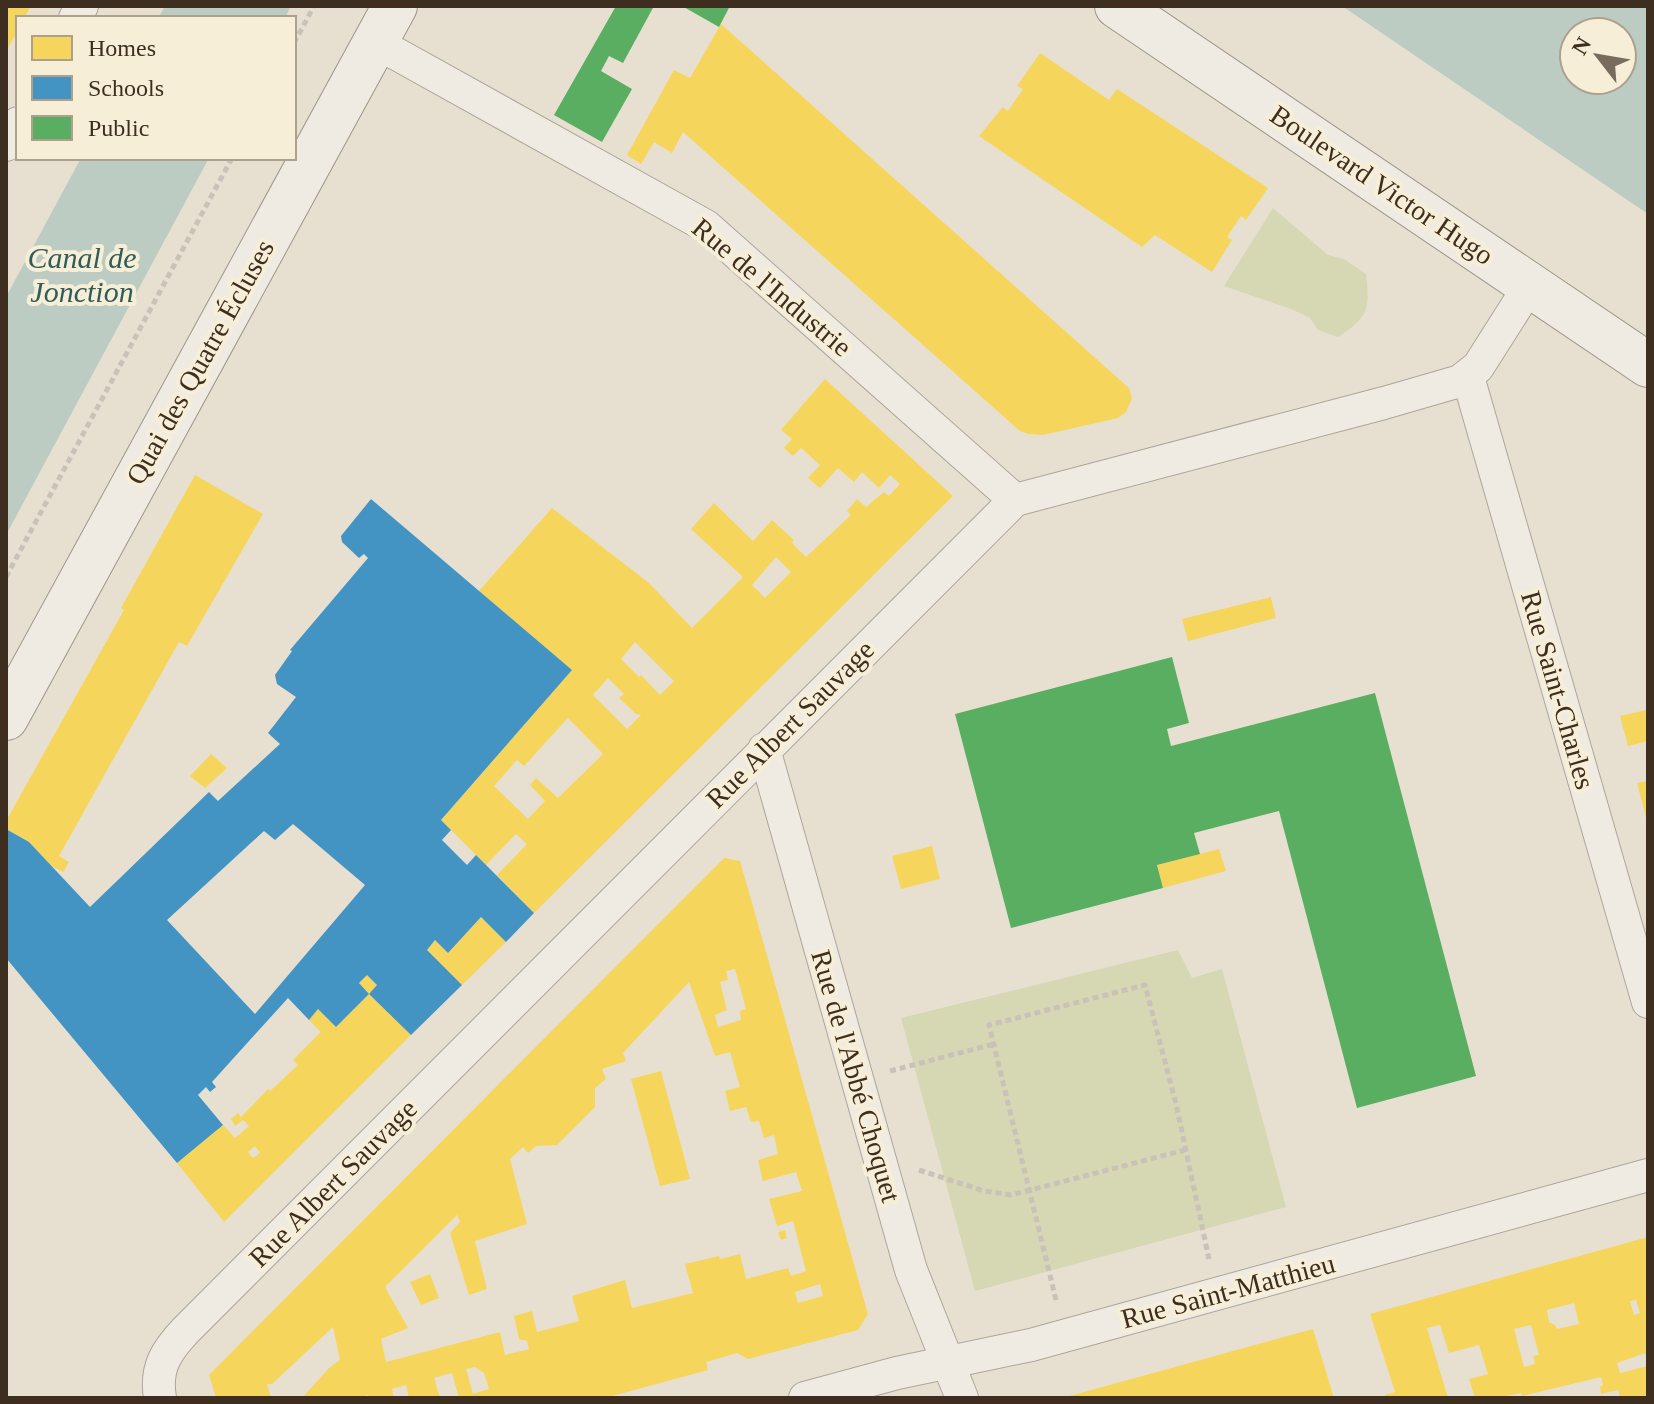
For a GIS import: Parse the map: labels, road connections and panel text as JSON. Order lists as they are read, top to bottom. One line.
{"streets":{"main road":["Boulevard Victor Hugo","Quai des Quatre Écluses"],"street":["Rue de l'Industrie","Rue Saint-Charles","Rue Albert Sauvage","Rue de l'Abbé Choquet","Rue Saint-Matthieu"]},"crossings":[["Rue de l'Industrie","Quai des Quatre Écluses"],["Rue de l'Industrie","Rue Albert Sauvage"],["Rue Albert Sauvage","Rue de l'Abbé Choquet"],["Rue de l'Abbé Choquet","Rue Saint-Matthieu"]],"water":["Canal de Jonction"],"legend":["Homes","Schools","Public"],"north":"top left"}
